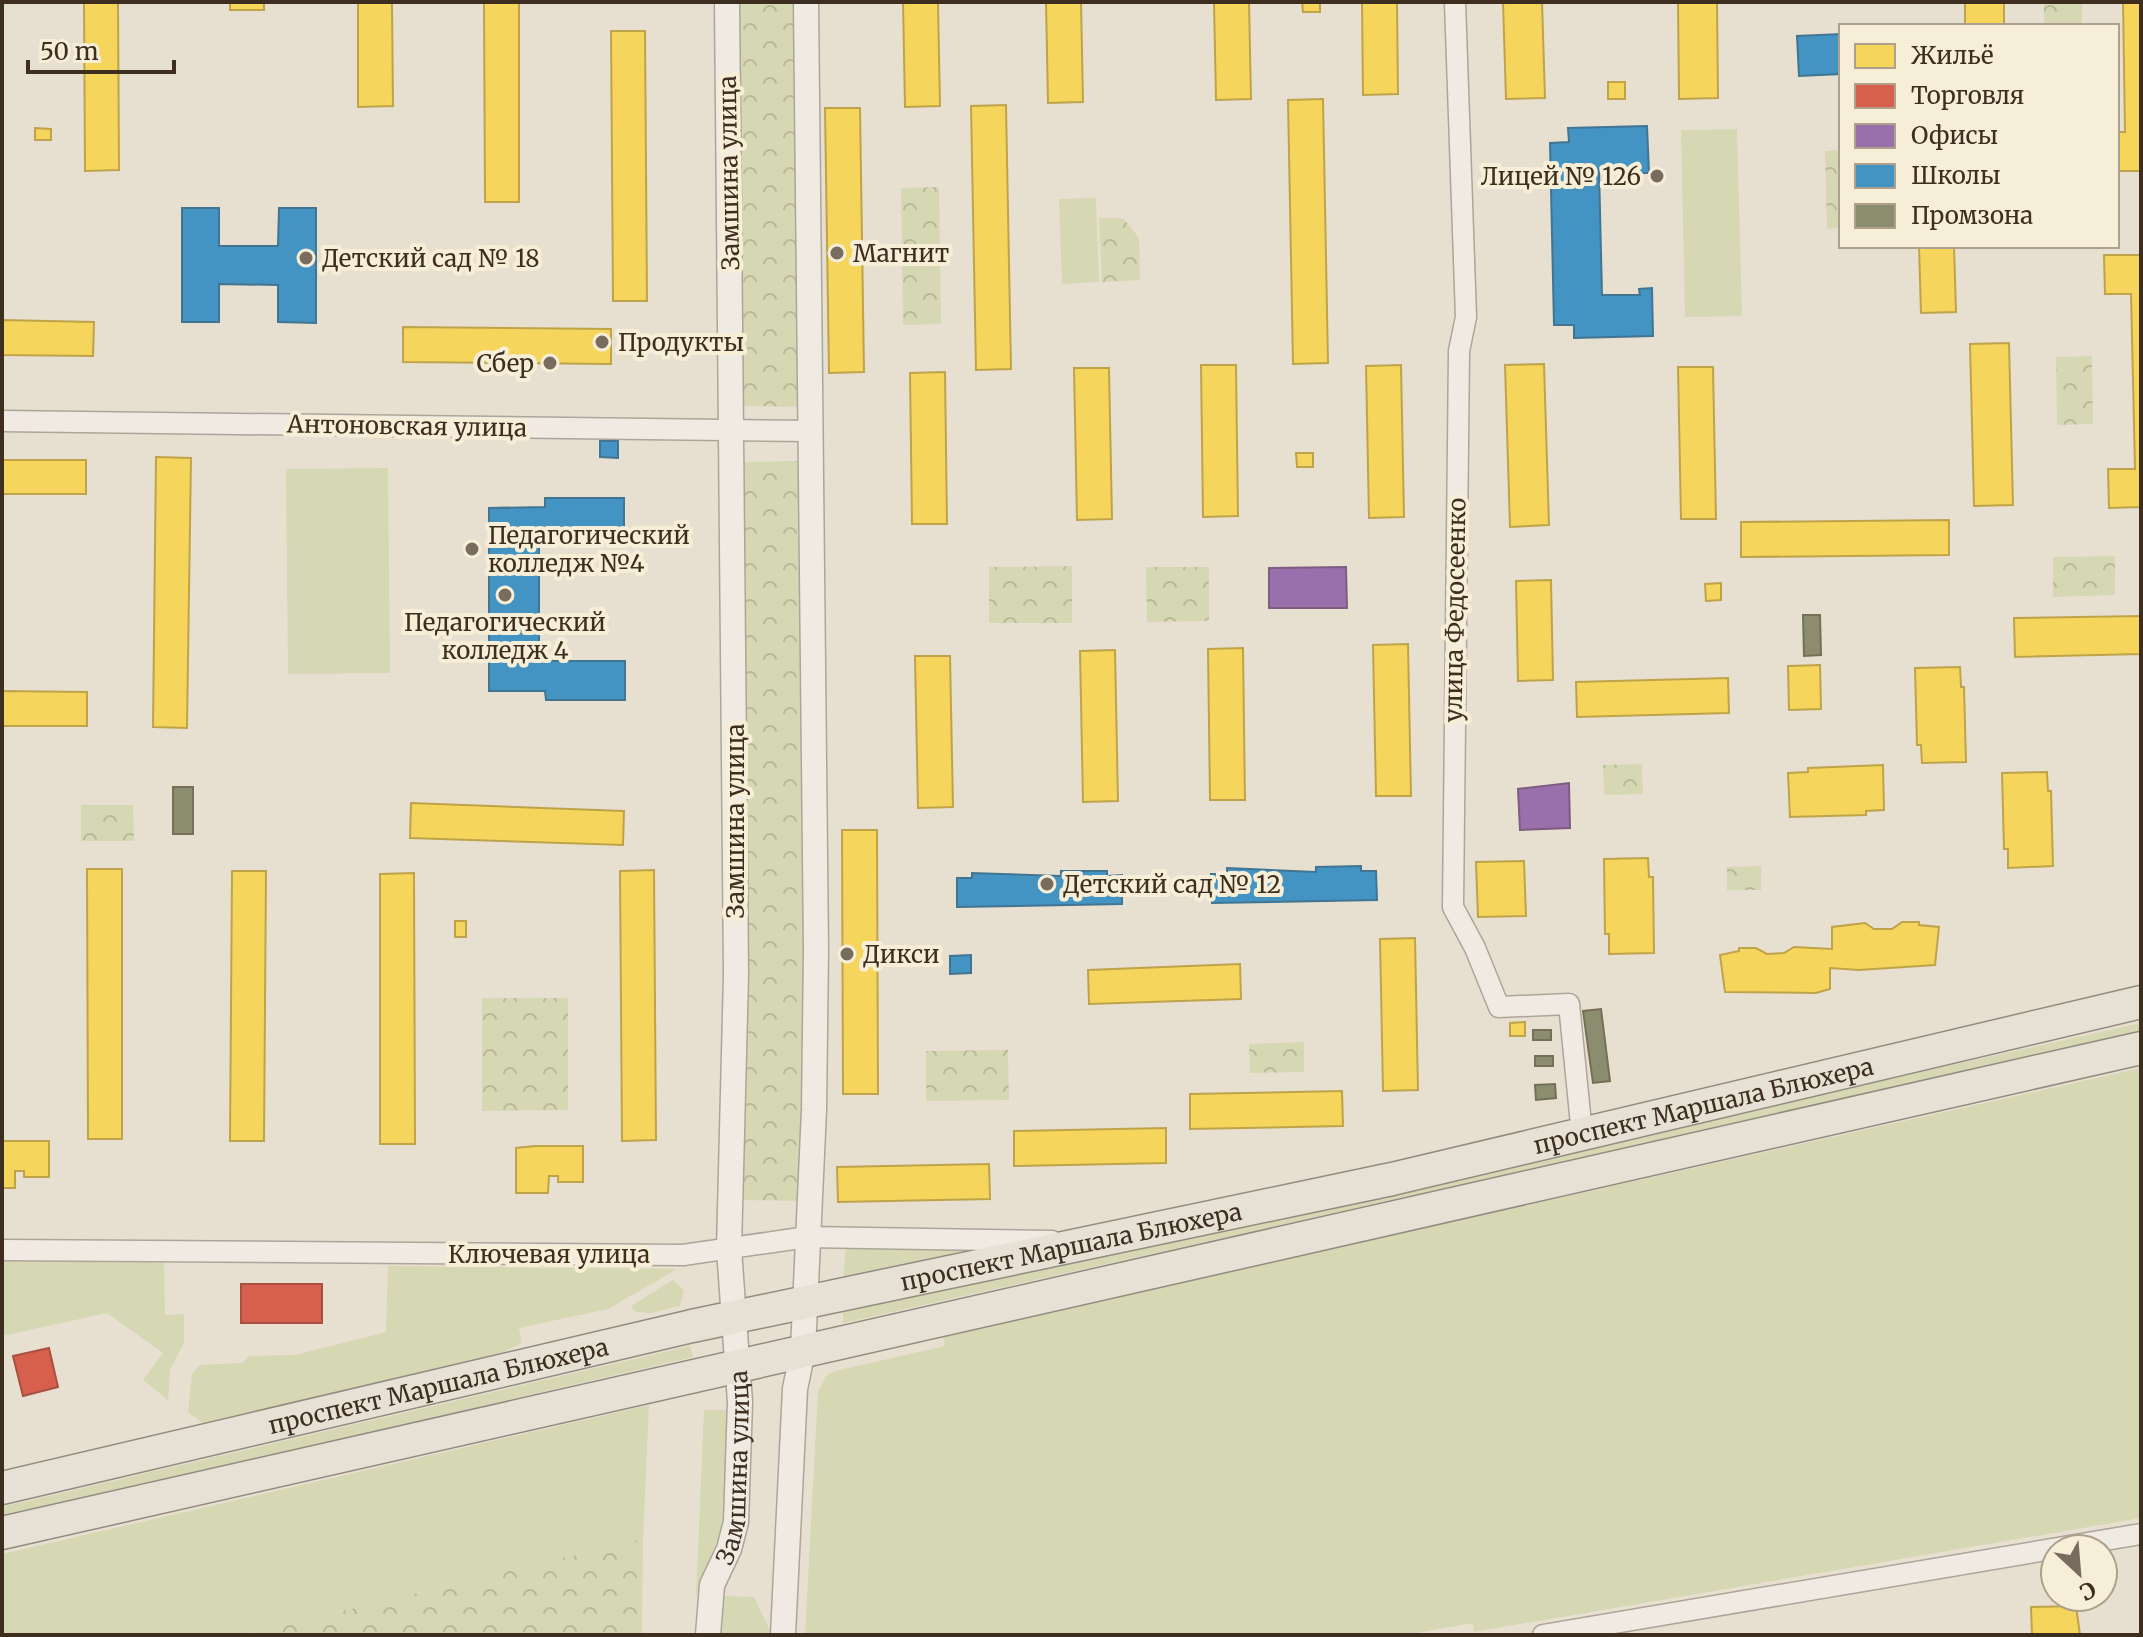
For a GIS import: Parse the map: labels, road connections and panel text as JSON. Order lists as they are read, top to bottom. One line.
{"streets":{"main road":["проспект Маршала Блюхера"],"street":["Замшина улица","Антоновская улица","улица Федосеенко","Ключевая улица"]},"crossings":[["Замшина улица","Антоновская улица"],["Замшина улица","проспект Маршала Блюхера"],["Замшина улица","Ключевая улица"],["улица Федосеенко","проспект Маршала Блюхера"],["проспект Маршала Блюхера","Ключевая улица"]],"places":["Лицей № 126","Магнит","Детский сад № 18","Продукты","Сбер","Педагогический колледж №4","Педагогический колледж 4","Детский сад № 12","Дикси"],"legend":["Жильё","Торговля","Офисы","Школы","Промзона"],"scale_bar":"50 m","north":"bottom right"}
